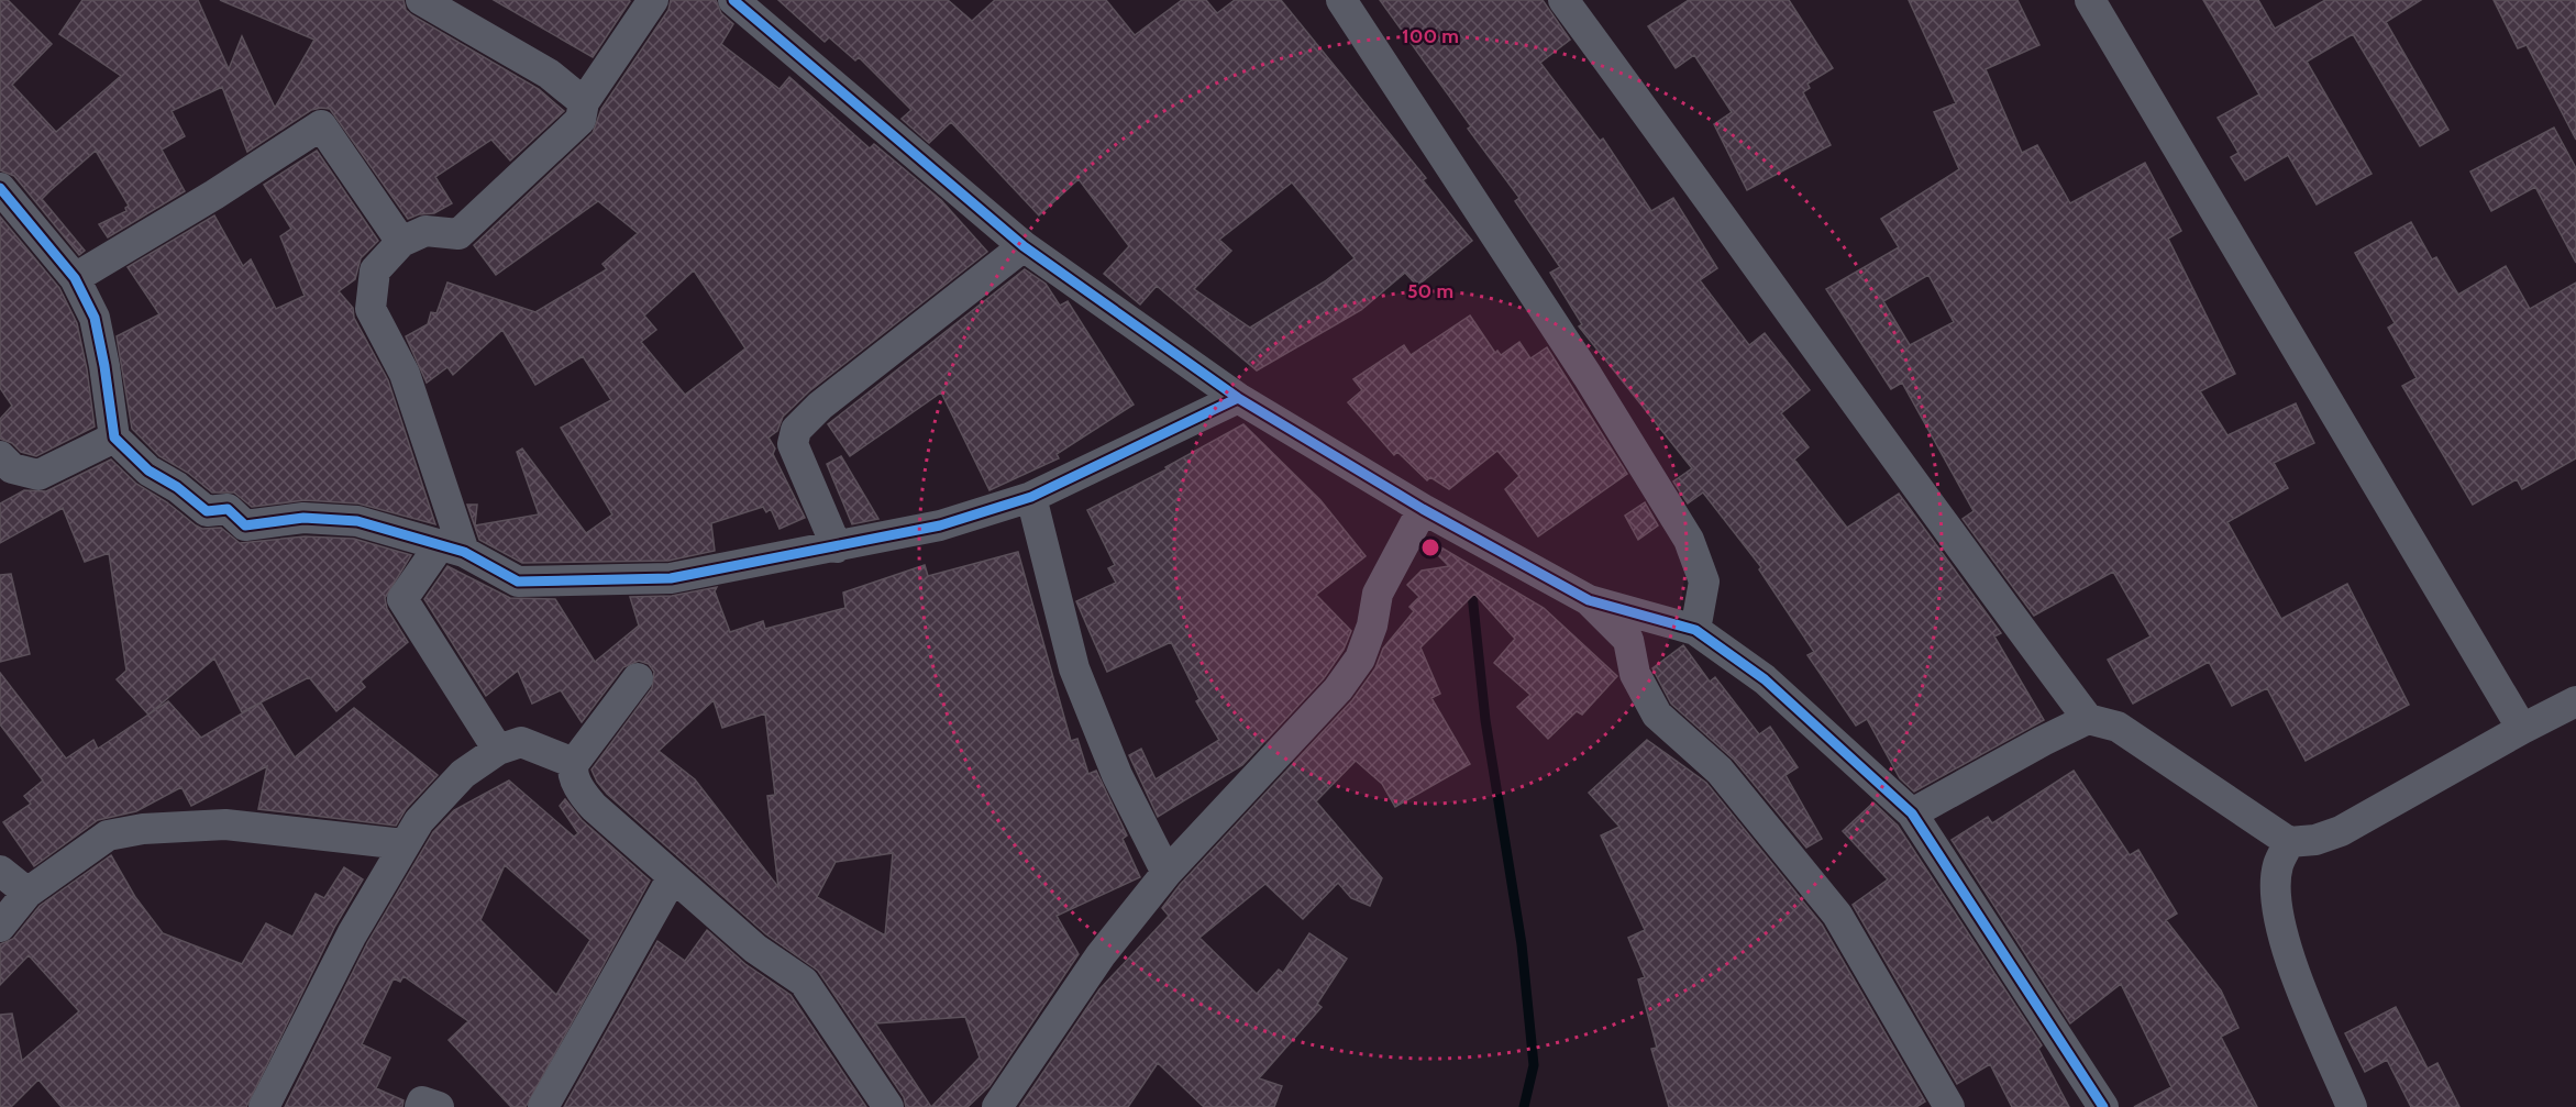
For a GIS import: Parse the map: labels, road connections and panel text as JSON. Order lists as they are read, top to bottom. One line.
{"rings":["100 m","50 m"]}
